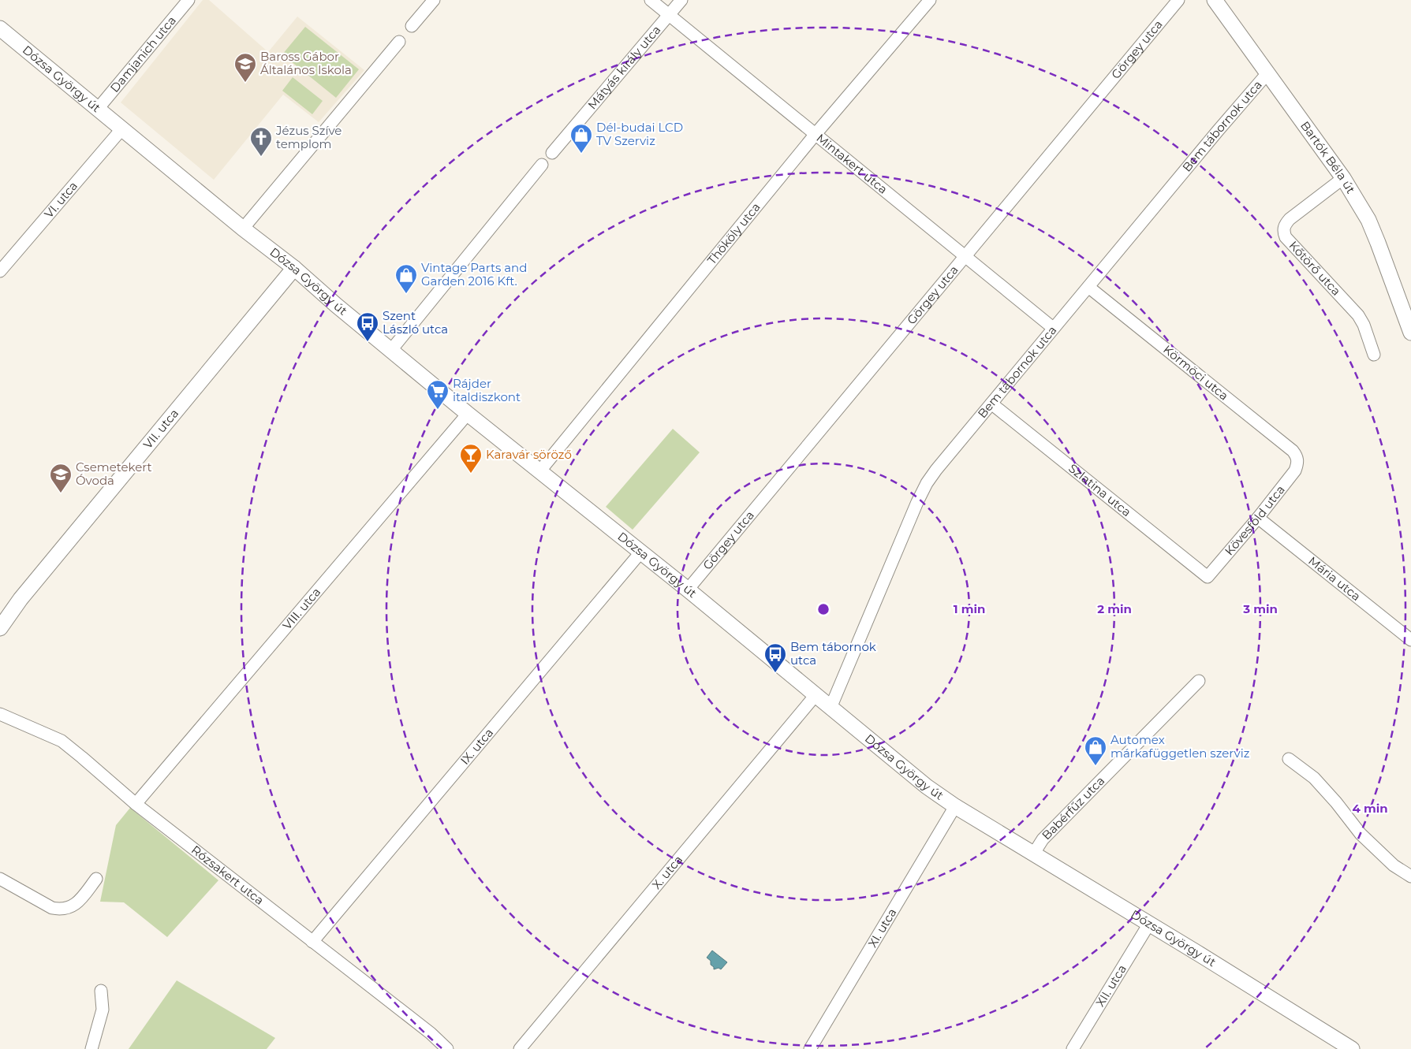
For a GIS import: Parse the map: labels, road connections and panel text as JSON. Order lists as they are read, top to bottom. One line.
{"streets":{"street":["Görgey utca","Damjanich utca","Mátyás király utca","Dózsa György út","Bem tábornok utca","Bartók Béla út","Mintakert utca","VI. utca","Thököly utca","Kőtörő utca","Körmöci utca","VII. utca","Szlatina utca","Kövesföld utca","Mária utca","VIII. utca","IX. utca","Babérfűz utca","X. utca","Rózsakert utca","XI. utca","XII. utca"]},"crossings":[["Görgey utca","Dózsa György út"],["Görgey utca","Mintakert utca"],["Damjanich utca","Dózsa György út"],["Mátyás király utca","Mintakert utca"],["Dózsa György út","Bem tábornok utca"],["Dózsa György út","VI. utca"],["Dózsa György út","Thököly utca"],["Dózsa György út","VII. utca"],["Dózsa György út","VIII. utca"],["Dózsa György út","IX. utca"],["Dózsa György út","Babérfűz utca"],["Dózsa György út","X. utca"],["Dózsa György út","XI. utca"],["Dózsa György út","XII. utca"],["Bem tábornok utca","Bartók Béla út"],["Bem tábornok utca","Mintakert utca"],["Bem tábornok utca","Körmöci utca"],["Bem tábornok utca","Szlatina utca"],["Bartók Béla út","Kőtörő utca"],["Mintakert utca","Thököly utca"],["Körmöci utca","Kövesföld utca"],["Szlatina utca","Kövesföld utca"],["Kövesföld utca","Mária utca"],["VIII. utca","Rózsakert utca"],["IX. utca","Rózsakert utca"]],"places":{"school or university":["Baross Gábor Általános Iskola","Csemetekert Óvoda"],"shop":["Dél-budai LCD TV Szerviz","Vintage Parts and Garden 2016 Kft.","Automex márkafüggetlen szerviz"],"church":["Jézus Szíve templom"],"bus stop":["Szent László utca","Bem tábornok utca"],"supermarket":["Rájder italdiszkont"],"bar":["Karavár söröző"]},"rings":["1 min","2 min","3 min","4 min"]}
